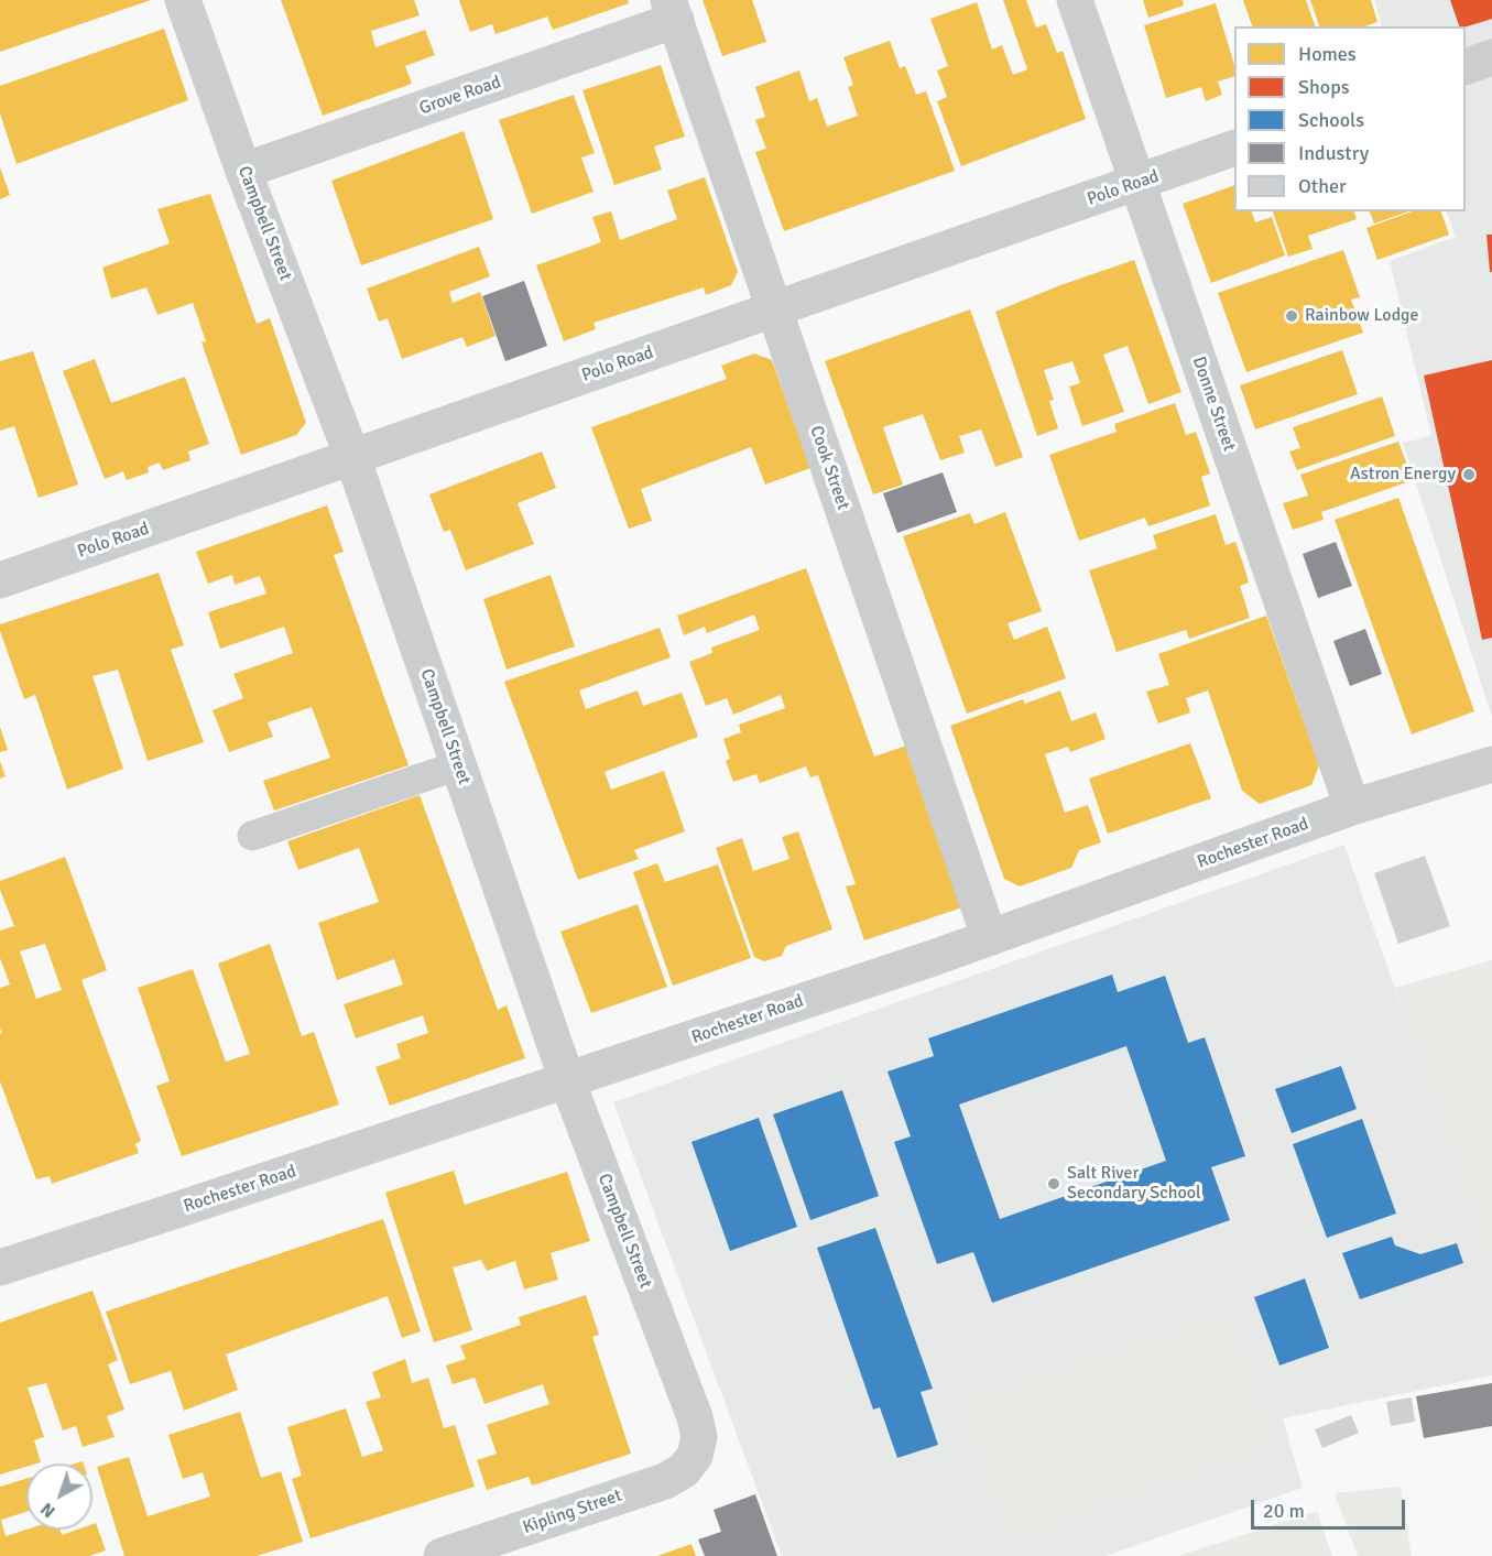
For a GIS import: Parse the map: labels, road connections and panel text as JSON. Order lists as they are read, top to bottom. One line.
{"streets":{"street":["Grove Road","Polo Road","Campbell Street","Donne Street","Cook Street","Rochester Road","Kipling Street"]},"crossings":[["Grove Road","Campbell Street"],["Grove Road","Cook Street"],["Polo Road","Campbell Street"],["Polo Road","Donne Street"],["Polo Road","Cook Street"],["Campbell Street","Rochester Road"],["Campbell Street","Kipling Street"],["Donne Street","Rochester Road"],["Cook Street","Rochester Road"]],"places":["Rainbow Lodge","Astron Energy","Salt River Secondary School"],"legend":["Homes","Shops","Schools","Industry","Other"],"scale_bar":"20 m","north":"bottom left"}
